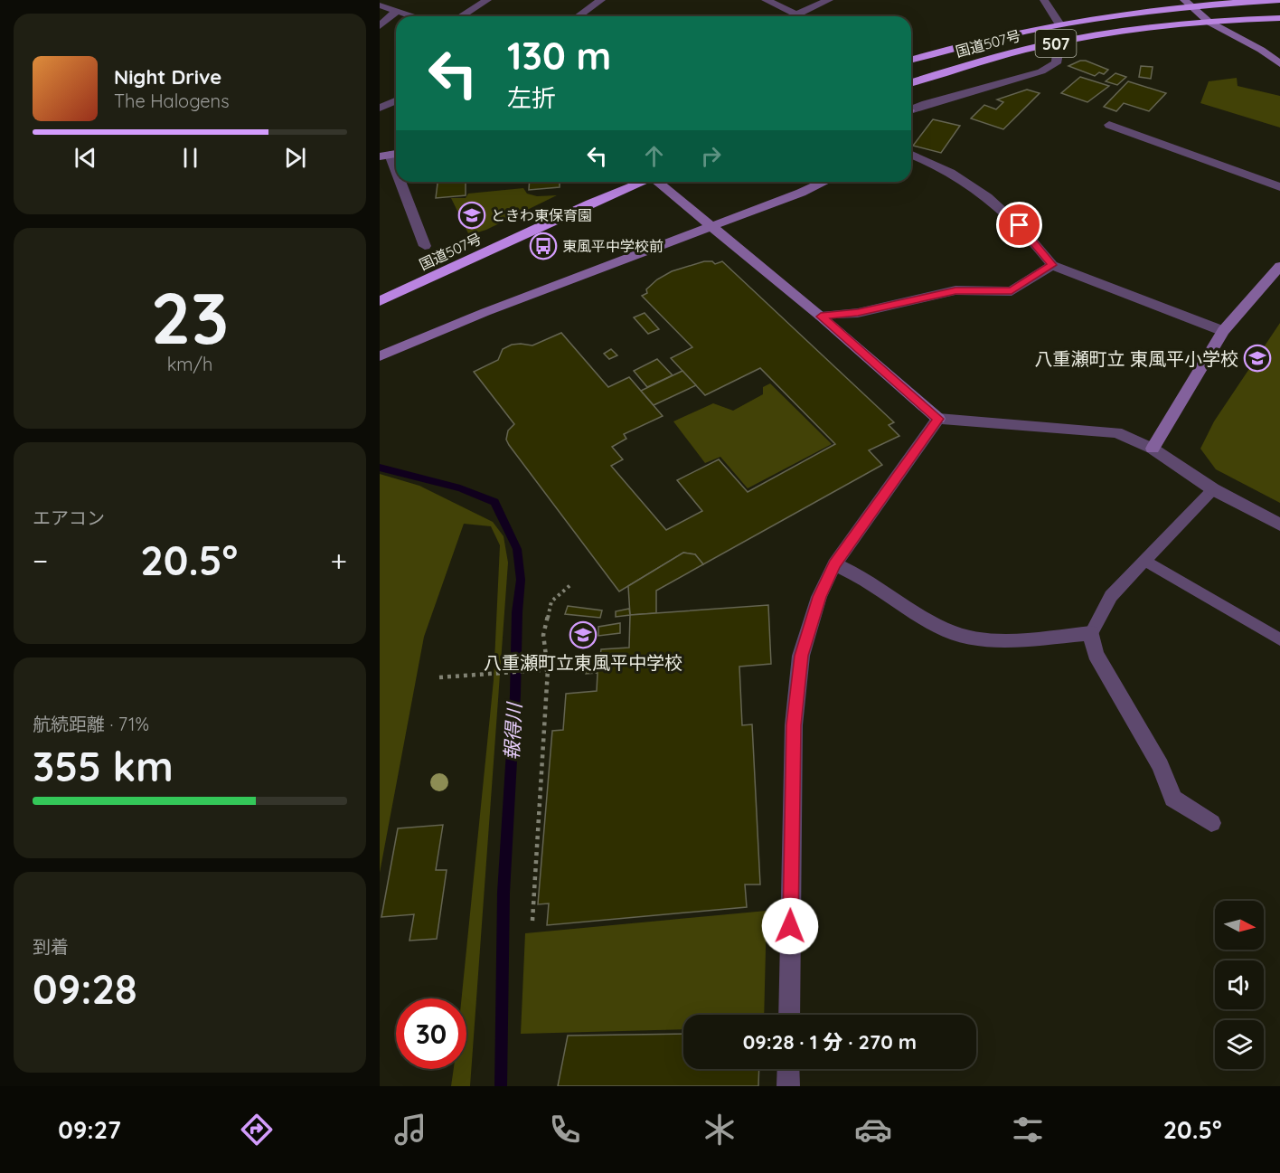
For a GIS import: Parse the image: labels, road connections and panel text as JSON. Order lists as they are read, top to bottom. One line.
{"streets":{"highway":["国道507号","507"]},"crossings":[["国道507号","507"]],"water":["報得川"],"places":{"school or university":["ときわ東保育園","八重瀬町立 東風平小学校","八重瀬町立東風平中学校"],"bus stop":["東風平中学校前"]},"north":"right","page":{"turn":["130 m","左折"],"song":["Night Drive","The Halogens"],"tile":[["23","km/h"],"エアコン",["航続距離 · 71%","355 km"],["到着","09:28"]],"heat":["−","20.5°","+"],"limit":"30","trip":"09:28 · 1 分 · 270 m","tabs":["09:27","20.5°"]}}
